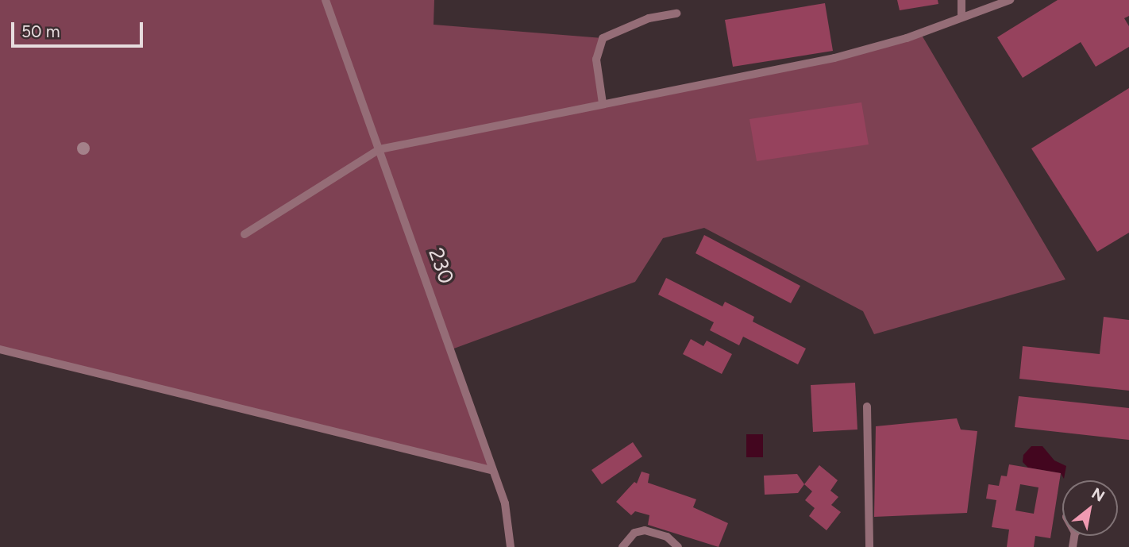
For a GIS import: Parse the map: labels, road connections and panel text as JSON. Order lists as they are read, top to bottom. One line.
{"streets":{"lane":["230"]},"scale_bar":"50 m","north":"top right"}
